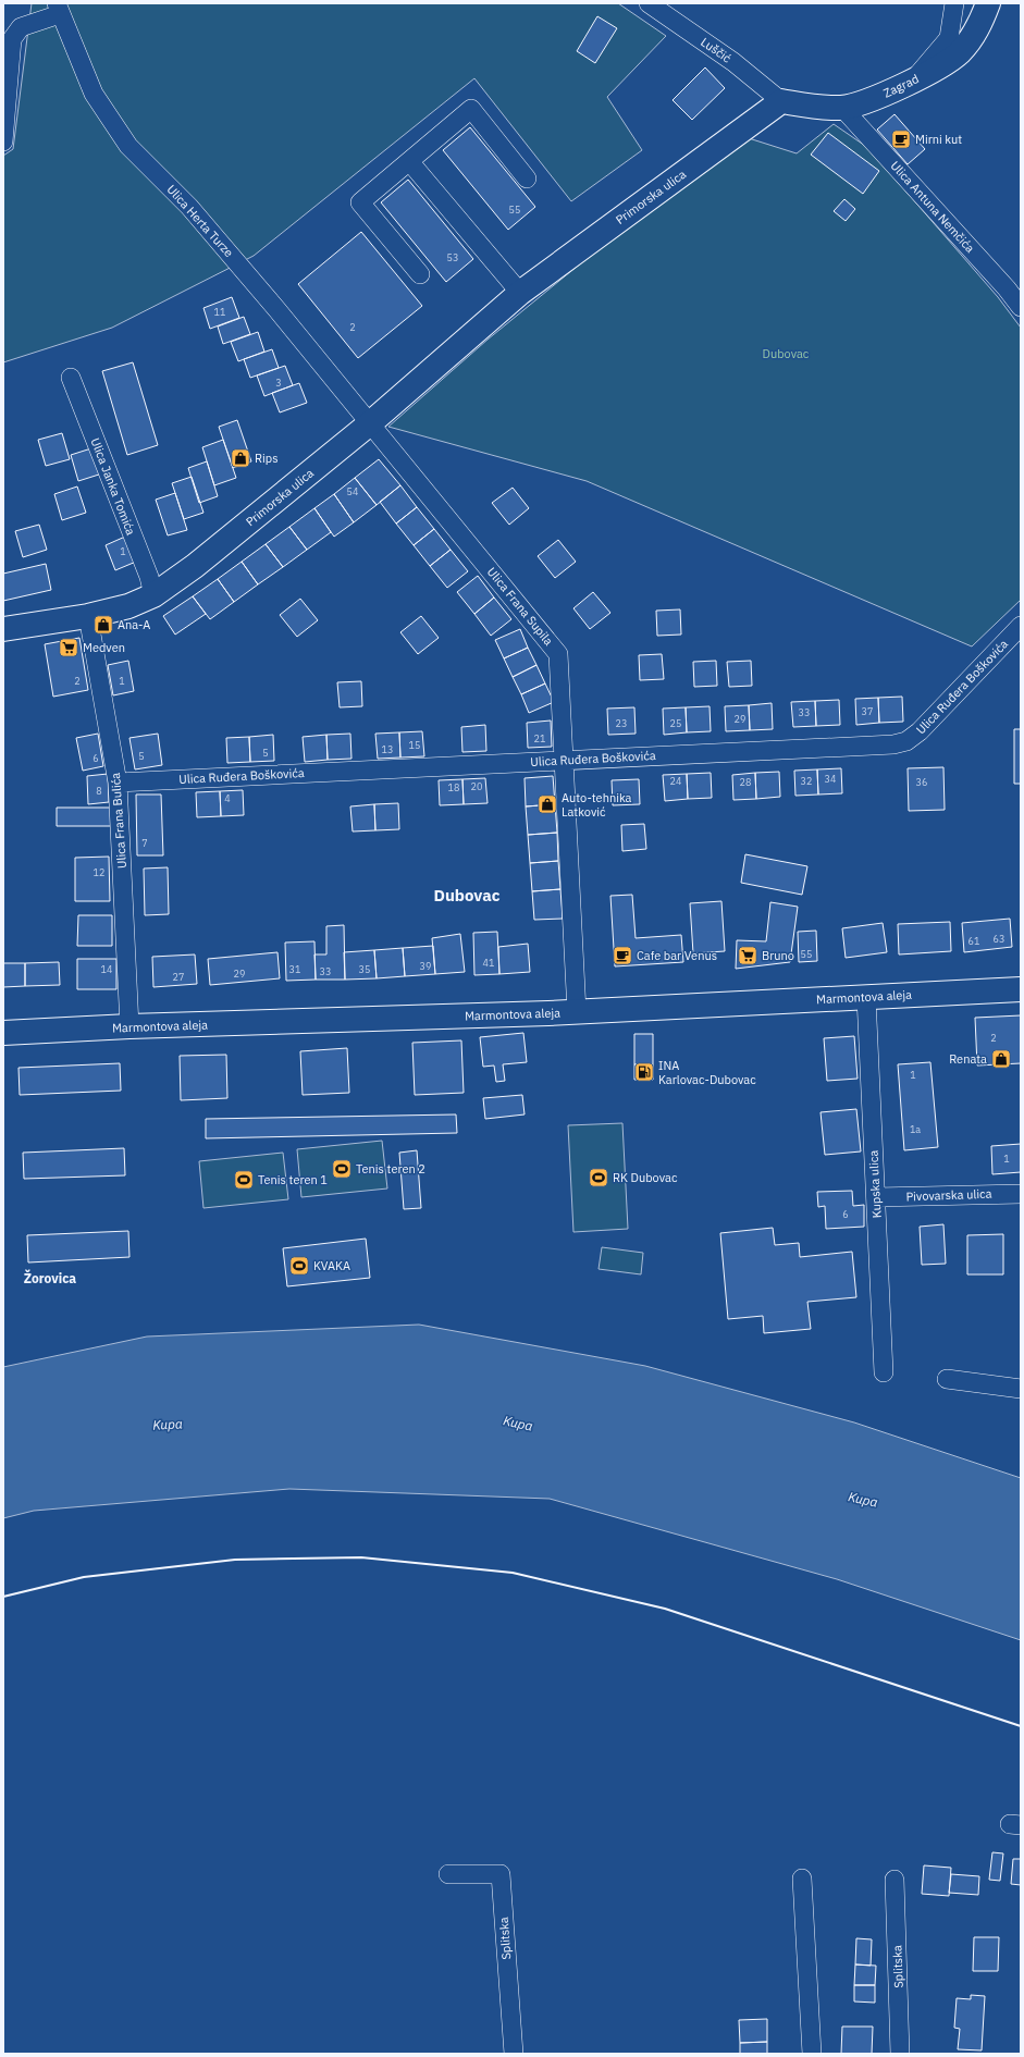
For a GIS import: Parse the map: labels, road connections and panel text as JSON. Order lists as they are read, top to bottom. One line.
{"streets":{"main road":["Zagrad","Primorska ulica","Marmontova aleja"],"street":["Luščić","Ulica Antuna Nemčića","Ulica Herta Turze","Ulica Janka Tomića","Ulica Frana Supila","Ulica Ruđera Boškovića","Ulica Frana Bulića","Kupska ulica","Pivovarska ulica","Splitska"]},"crossings":[["Luščić","Zagrad"],["Luščić","Primorska ulica"],["Zagrad","Primorska ulica"],["Zagrad","Ulica Antuna Nemčića"],["Primorska ulica","Ulica Herta Turze"],["Primorska ulica","Ulica Janka Tomića"],["Primorska ulica","Ulica Frana Supila"],["Primorska ulica","Ulica Frana Bulića"],["Ulica Herta Turze","Ulica Frana Supila"],["Ulica Frana Supila","Ulica Ruđera Boškovića"],["Ulica Frana Supila","Marmontova aleja"],["Ulica Ruđera Boškovića","Ulica Frana Bulića"],["Ulica Frana Bulića","Marmontova aleja"],["Marmontova aleja","Kupska ulica"],["Kupska ulica","Pivovarska ulica"]],"districts":["Dubovac","Žorovica"],"water":["Kupa"],"parks":["Dubovac"],"places":{"cafe":["Mirni kut","Cafe bar Venus"],"shop":["Rips","Ana-A","Auto-tehnika Latković","Renata"],"supermarket":["Medven","Bruno"],"fuel station":["INA Karlovac-Dubovac"],"sports":["Tenis teren 2","RK Dubovac","Tenis teren 1","KVAKA"]},"house_numbers":["55","53","11","2","3","54","1","2","1","37","33","29","23","25","21","15","13","5","5","6","34","24","32","28","36","20","18","8","4","7","12","63","61","55","41","39","14","31","35","33","29","27","2","1","1a","1","6"]}
